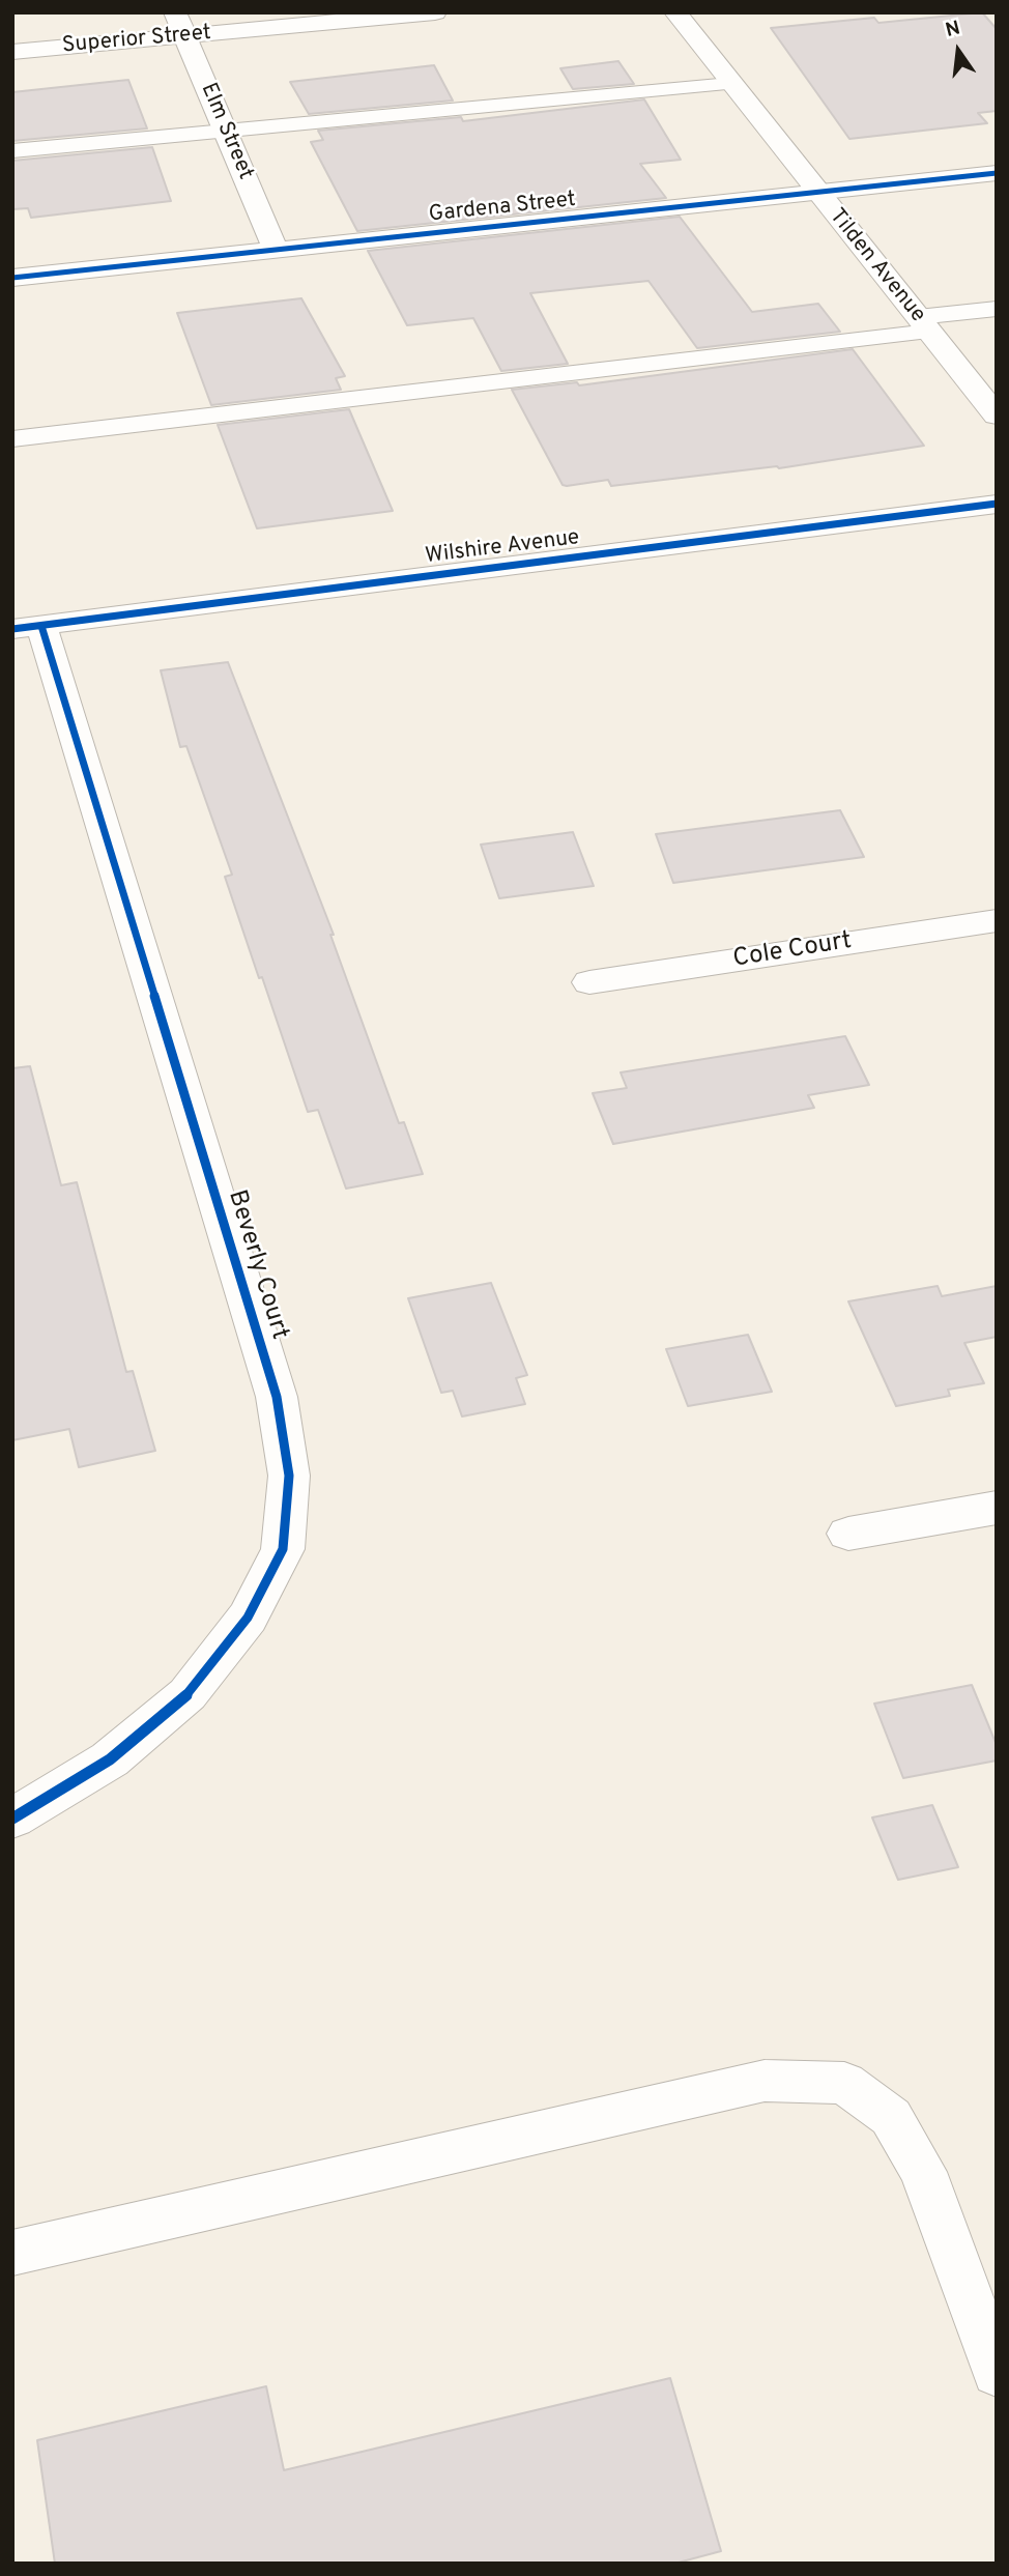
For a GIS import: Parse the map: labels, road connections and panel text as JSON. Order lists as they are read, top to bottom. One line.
{"streets":{"street":["Superior Street","Elm Street","Gardena Street","Tilden Avenue","Wilshire Avenue","Cole Court","Beverly Court"]},"crossings":[["Superior Street","Elm Street"],["Elm Street","Gardena Street"],["Gardena Street","Tilden Avenue"],["Wilshire Avenue","Beverly Court"]],"north":"top"}
